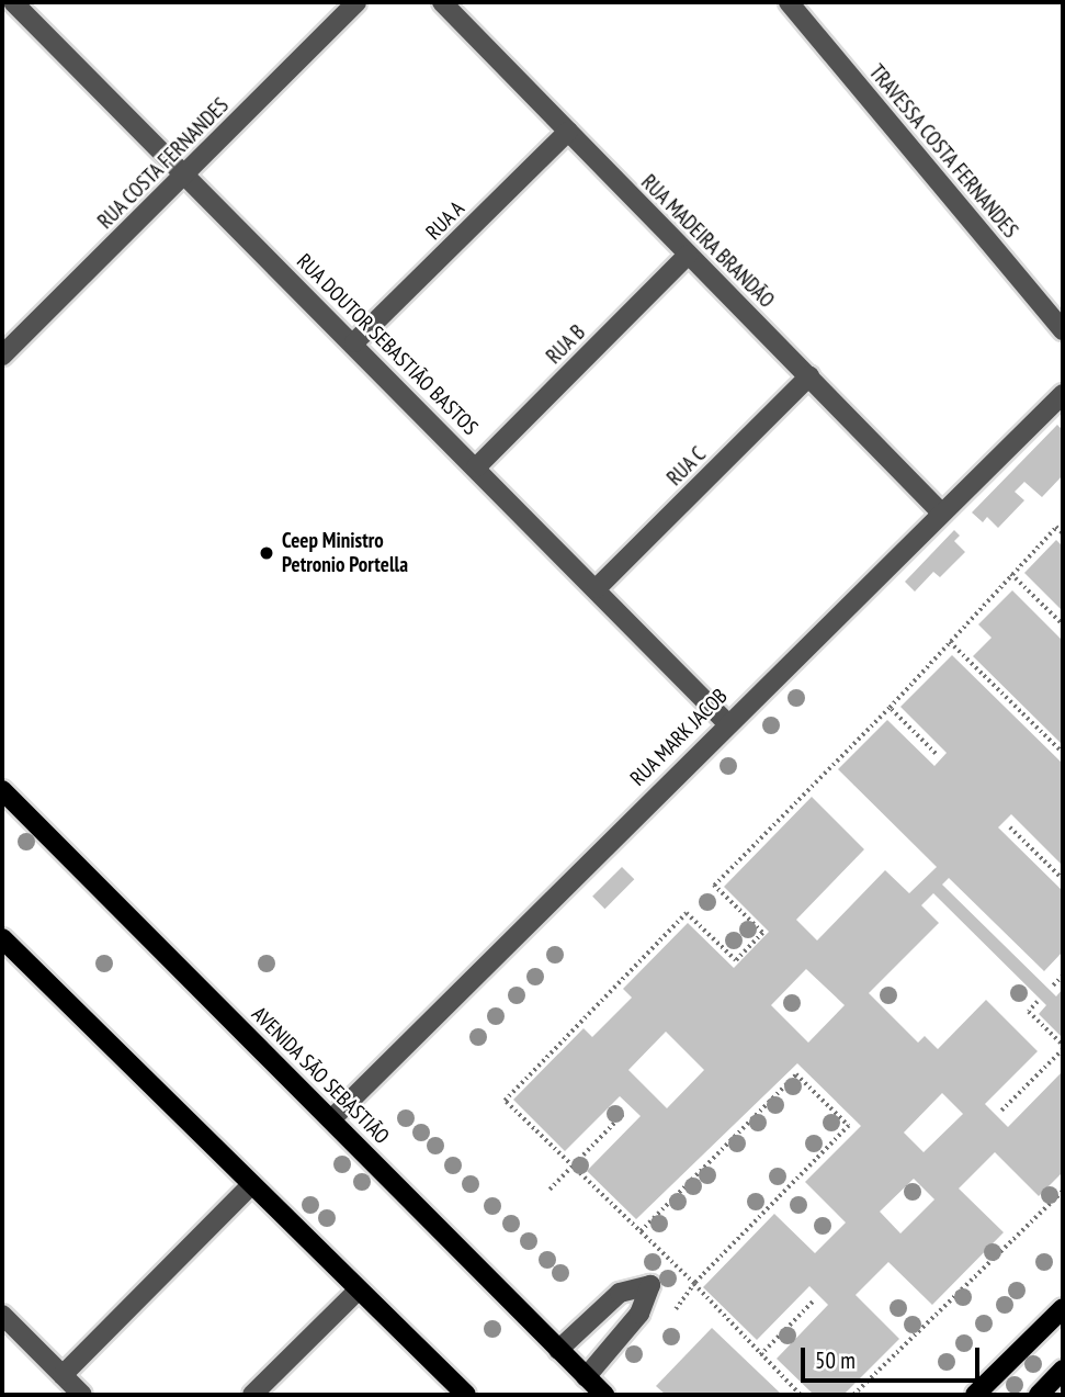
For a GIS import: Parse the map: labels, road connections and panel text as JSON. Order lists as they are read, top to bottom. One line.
{"streets":{"main road":["AVENIDA SÃO SEBASTIÃO"],"street":["TRAVESSA COSTA FERNANDES","RUA COSTA FERNANDES","RUA A","RUA MADEIRA BRANDÃO","RUA DOUTOR SEBASTIÃO BASTOS","RUA B","RUA C","RUA MARK JACOB"]},"crossings":[["RUA COSTA FERNANDES","RUA DOUTOR SEBASTIÃO BASTOS"],["RUA A","RUA MADEIRA BRANDÃO"],["RUA A","RUA DOUTOR SEBASTIÃO BASTOS"],["RUA MADEIRA BRANDÃO","RUA B"],["RUA MADEIRA BRANDÃO","RUA C"],["RUA MADEIRA BRANDÃO","RUA MARK JACOB"],["RUA DOUTOR SEBASTIÃO BASTOS","RUA B"],["RUA DOUTOR SEBASTIÃO BASTOS","RUA C"],["RUA DOUTOR SEBASTIÃO BASTOS","RUA MARK JACOB"],["RUA MARK JACOB","AVENIDA SÃO SEBASTIÃO"]],"places":["Ceep Ministro Petronio Portella"],"scale_bar":"50 m"}
